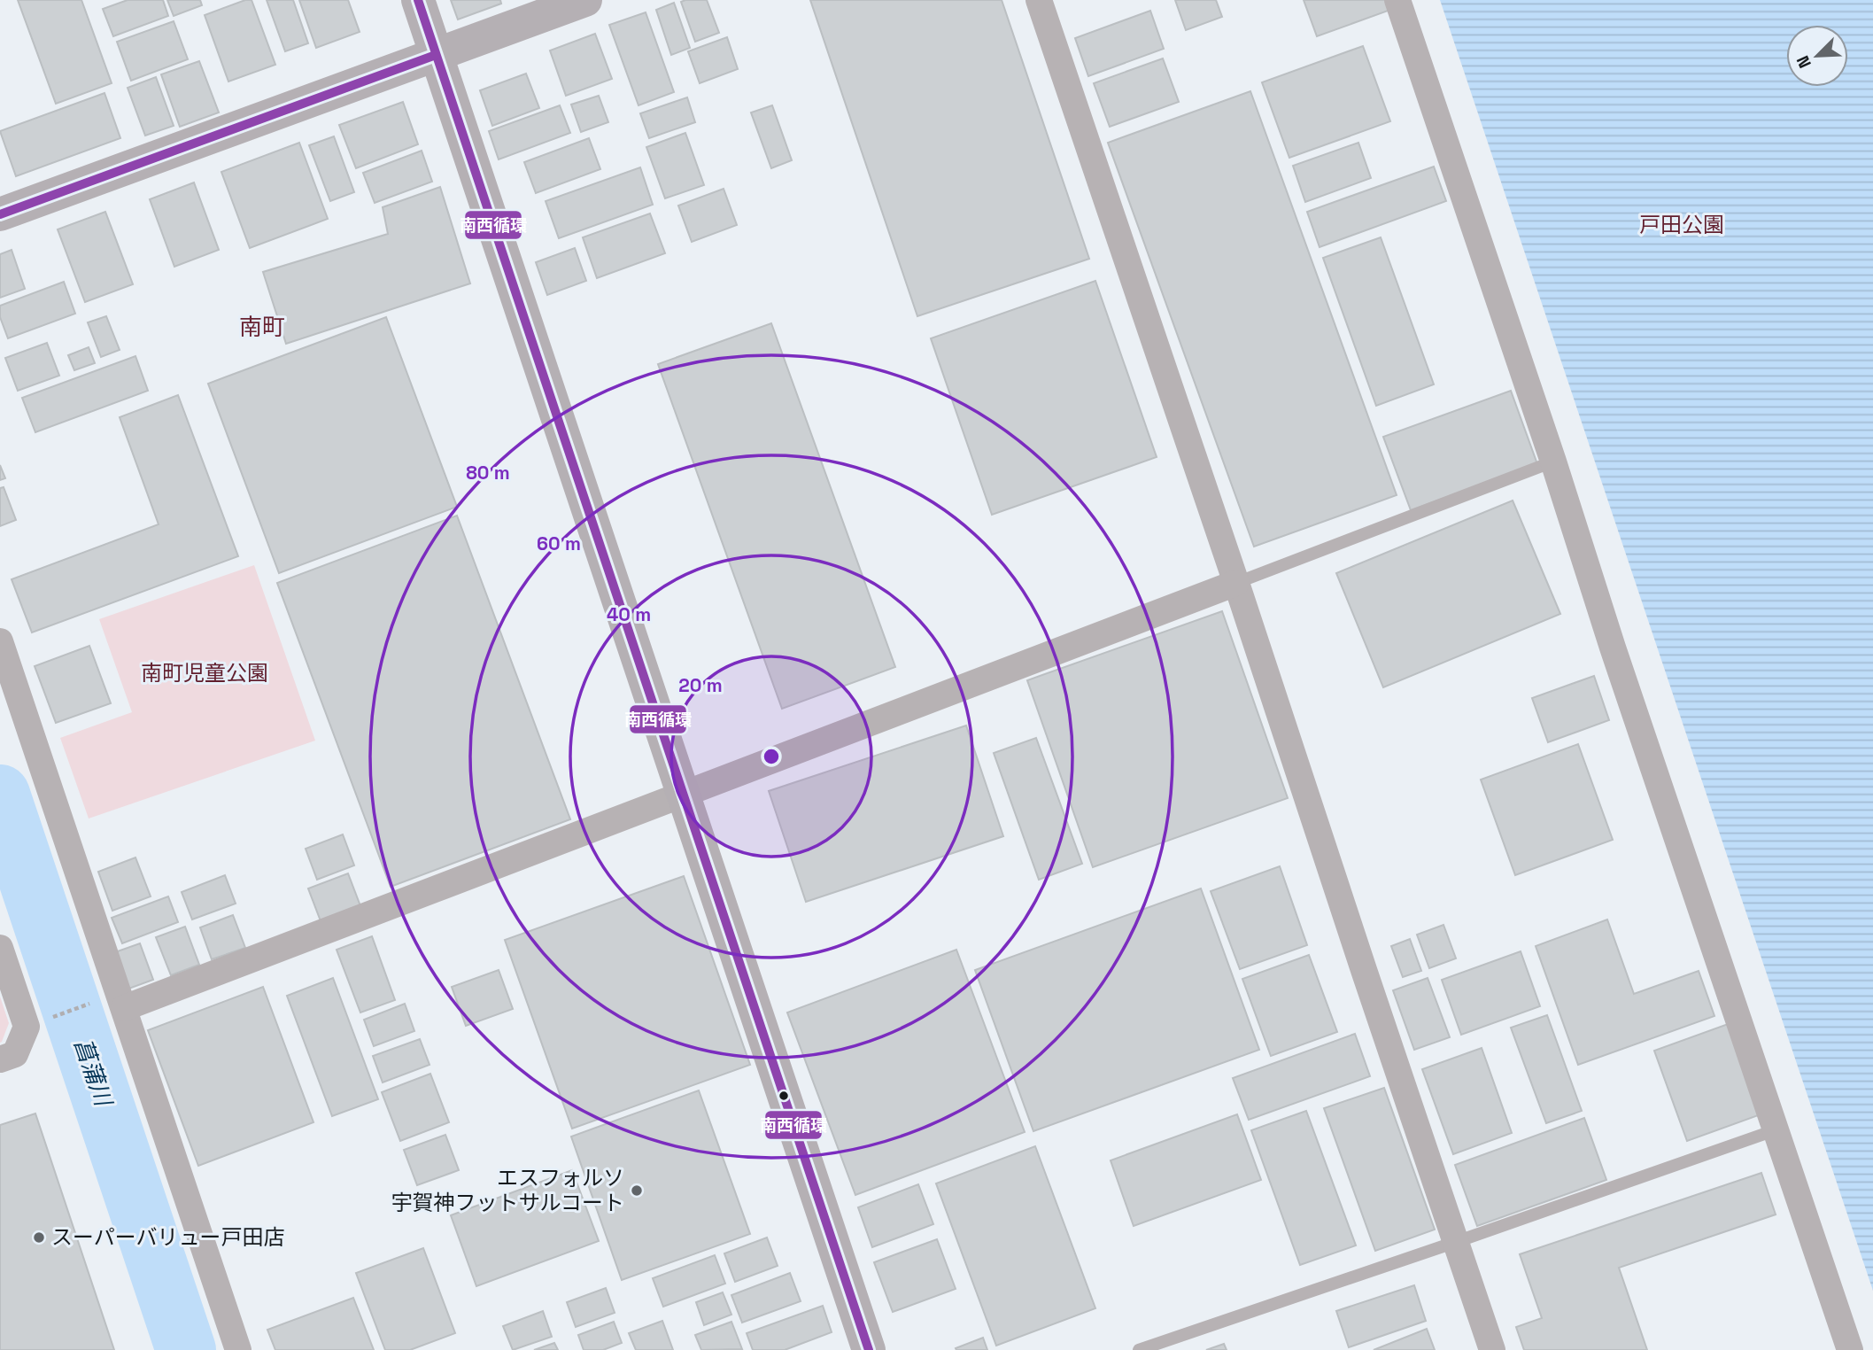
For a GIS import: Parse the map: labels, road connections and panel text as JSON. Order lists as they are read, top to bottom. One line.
{"districts":["南町"],"water":["菖蒲川"],"parks":["戸田公園","南町児童公園"],"places":["エスフォルソ 宇賀神フットサルコート","スーパーバリュー戸田店"],"lines":["transit line 南西循環"],"north":"bottom left","rings":["80 m","60 m","40 m","20 m"]}
